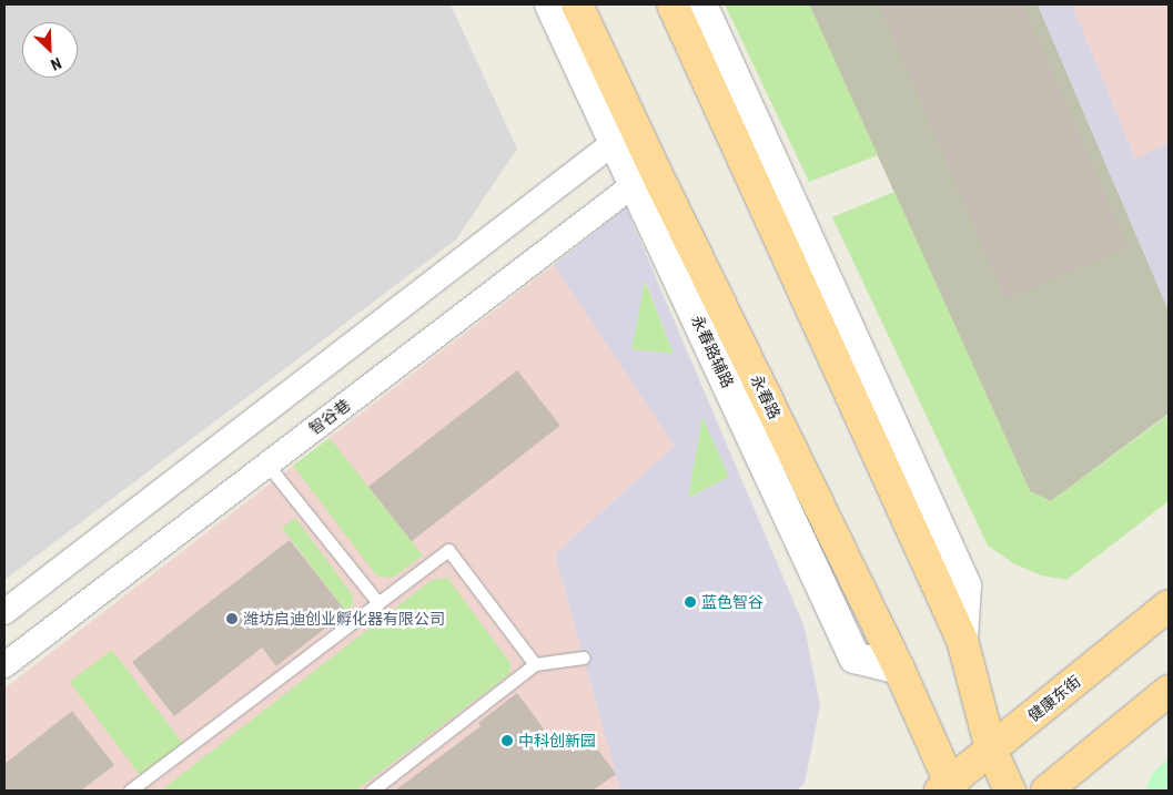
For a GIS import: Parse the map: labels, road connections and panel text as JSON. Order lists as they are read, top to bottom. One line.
{"streets":{"main road":["永春路","健康东街"],"street":["智谷巷"]},"crossings":[["永春路","智谷巷"],["永春路","健康东街"]],"places":["蓝色智谷","潍坊启迪创业孵化器有限公司","中科创新园"],"north":"bottom right"}
